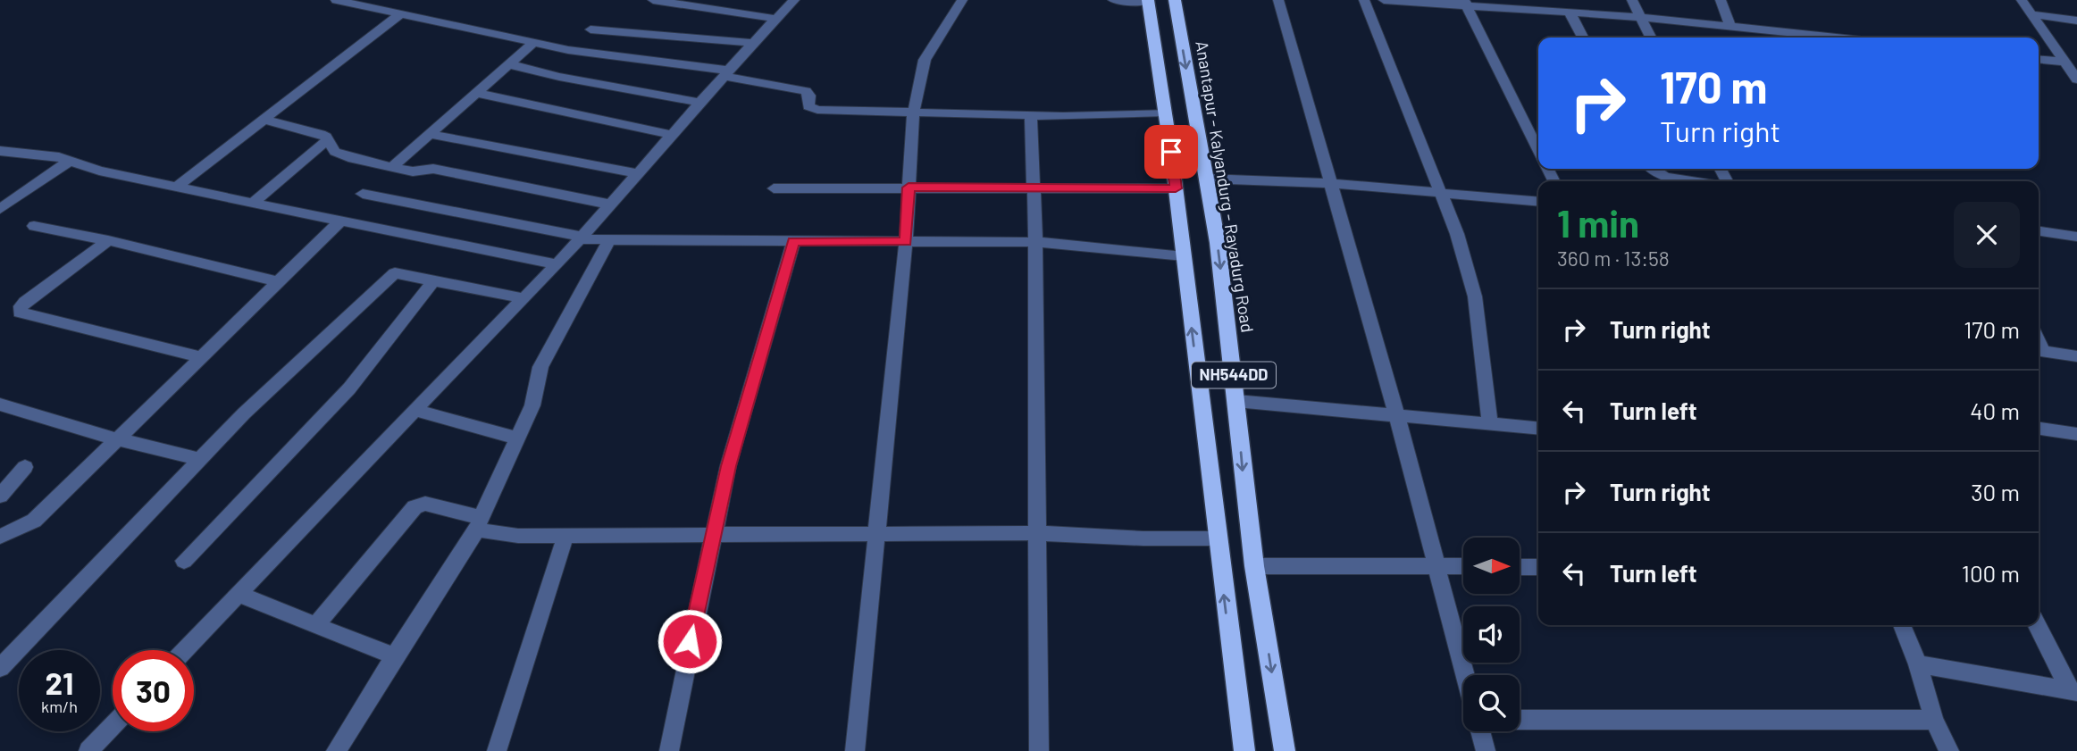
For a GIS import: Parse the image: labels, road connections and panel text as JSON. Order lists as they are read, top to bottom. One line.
{"streets":{"highway":["Anantapur - Kalyandurg - Rayadurg Road","NH544DD"]},"north":"right","page":{"turn":["170 m","Turn right"],"heading":["1 min","360 m · 13:58"],"list":[{"name":"Turn right","value":"170 m"},{"name":"Turn left","value":"40 m"},{"name":"Turn right","value":"30 m"},{"name":"Turn left","value":"100 m"}],"speed":"21 km/h","limit":"30"}}
